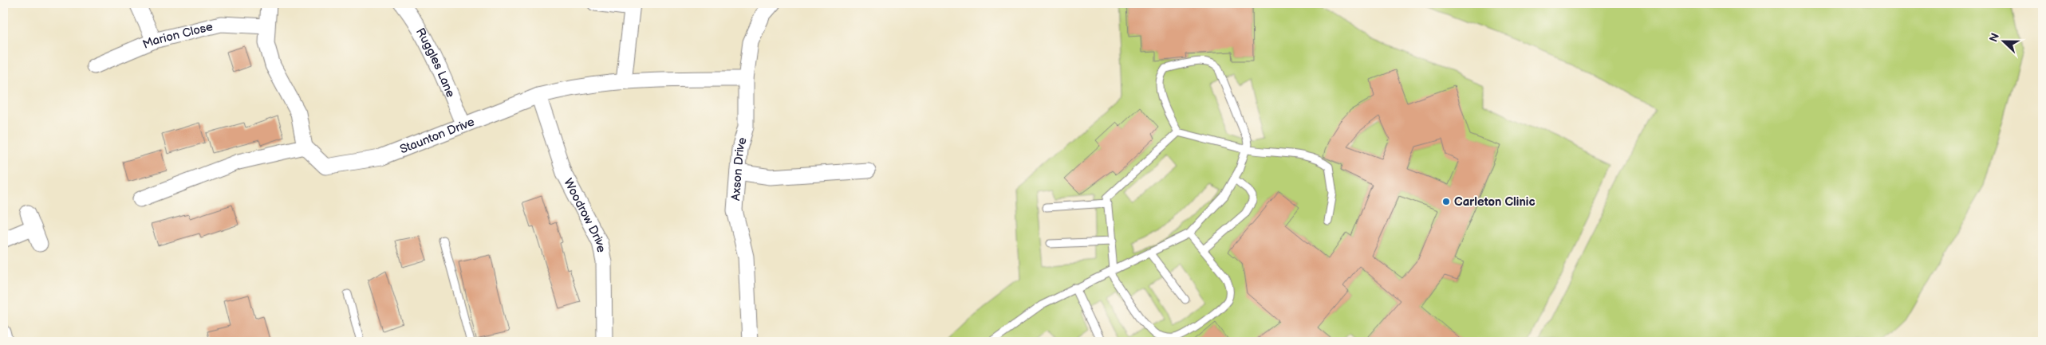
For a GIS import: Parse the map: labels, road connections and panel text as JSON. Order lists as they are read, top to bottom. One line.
{"streets":{"street":["Marion Close","Ruggles Lane","Staunton Drive","Axson Drive","Woodrow Drive"]},"crossings":[["Ruggles Lane","Staunton Drive"],["Staunton Drive","Axson Drive"],["Staunton Drive","Woodrow Drive"]],"places":["Carleton Clinic"],"north":"left"}
